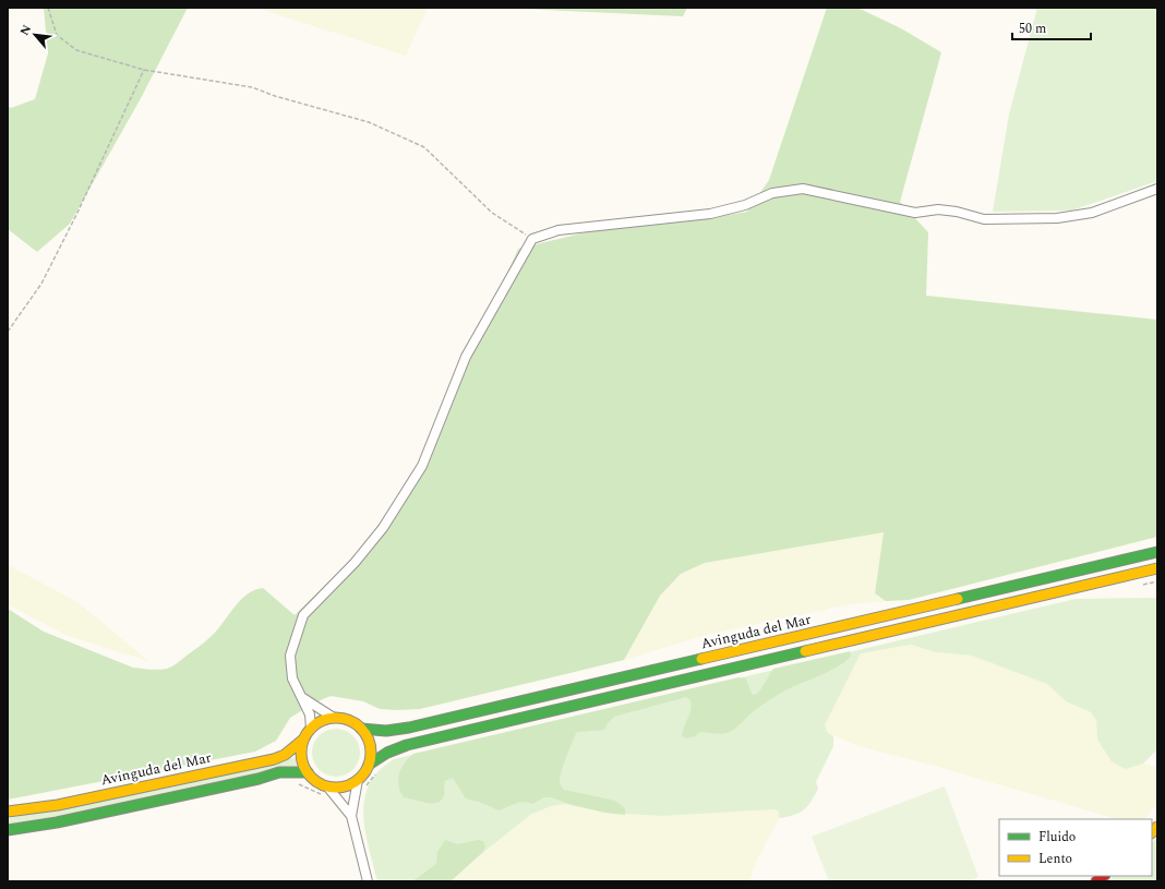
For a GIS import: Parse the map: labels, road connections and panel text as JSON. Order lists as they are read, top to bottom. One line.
{"streets":{"main road":["Avinguda del Mar"]},"legend":["Fluido","Lento"],"scale_bar":"50 m","north":"top left"}
